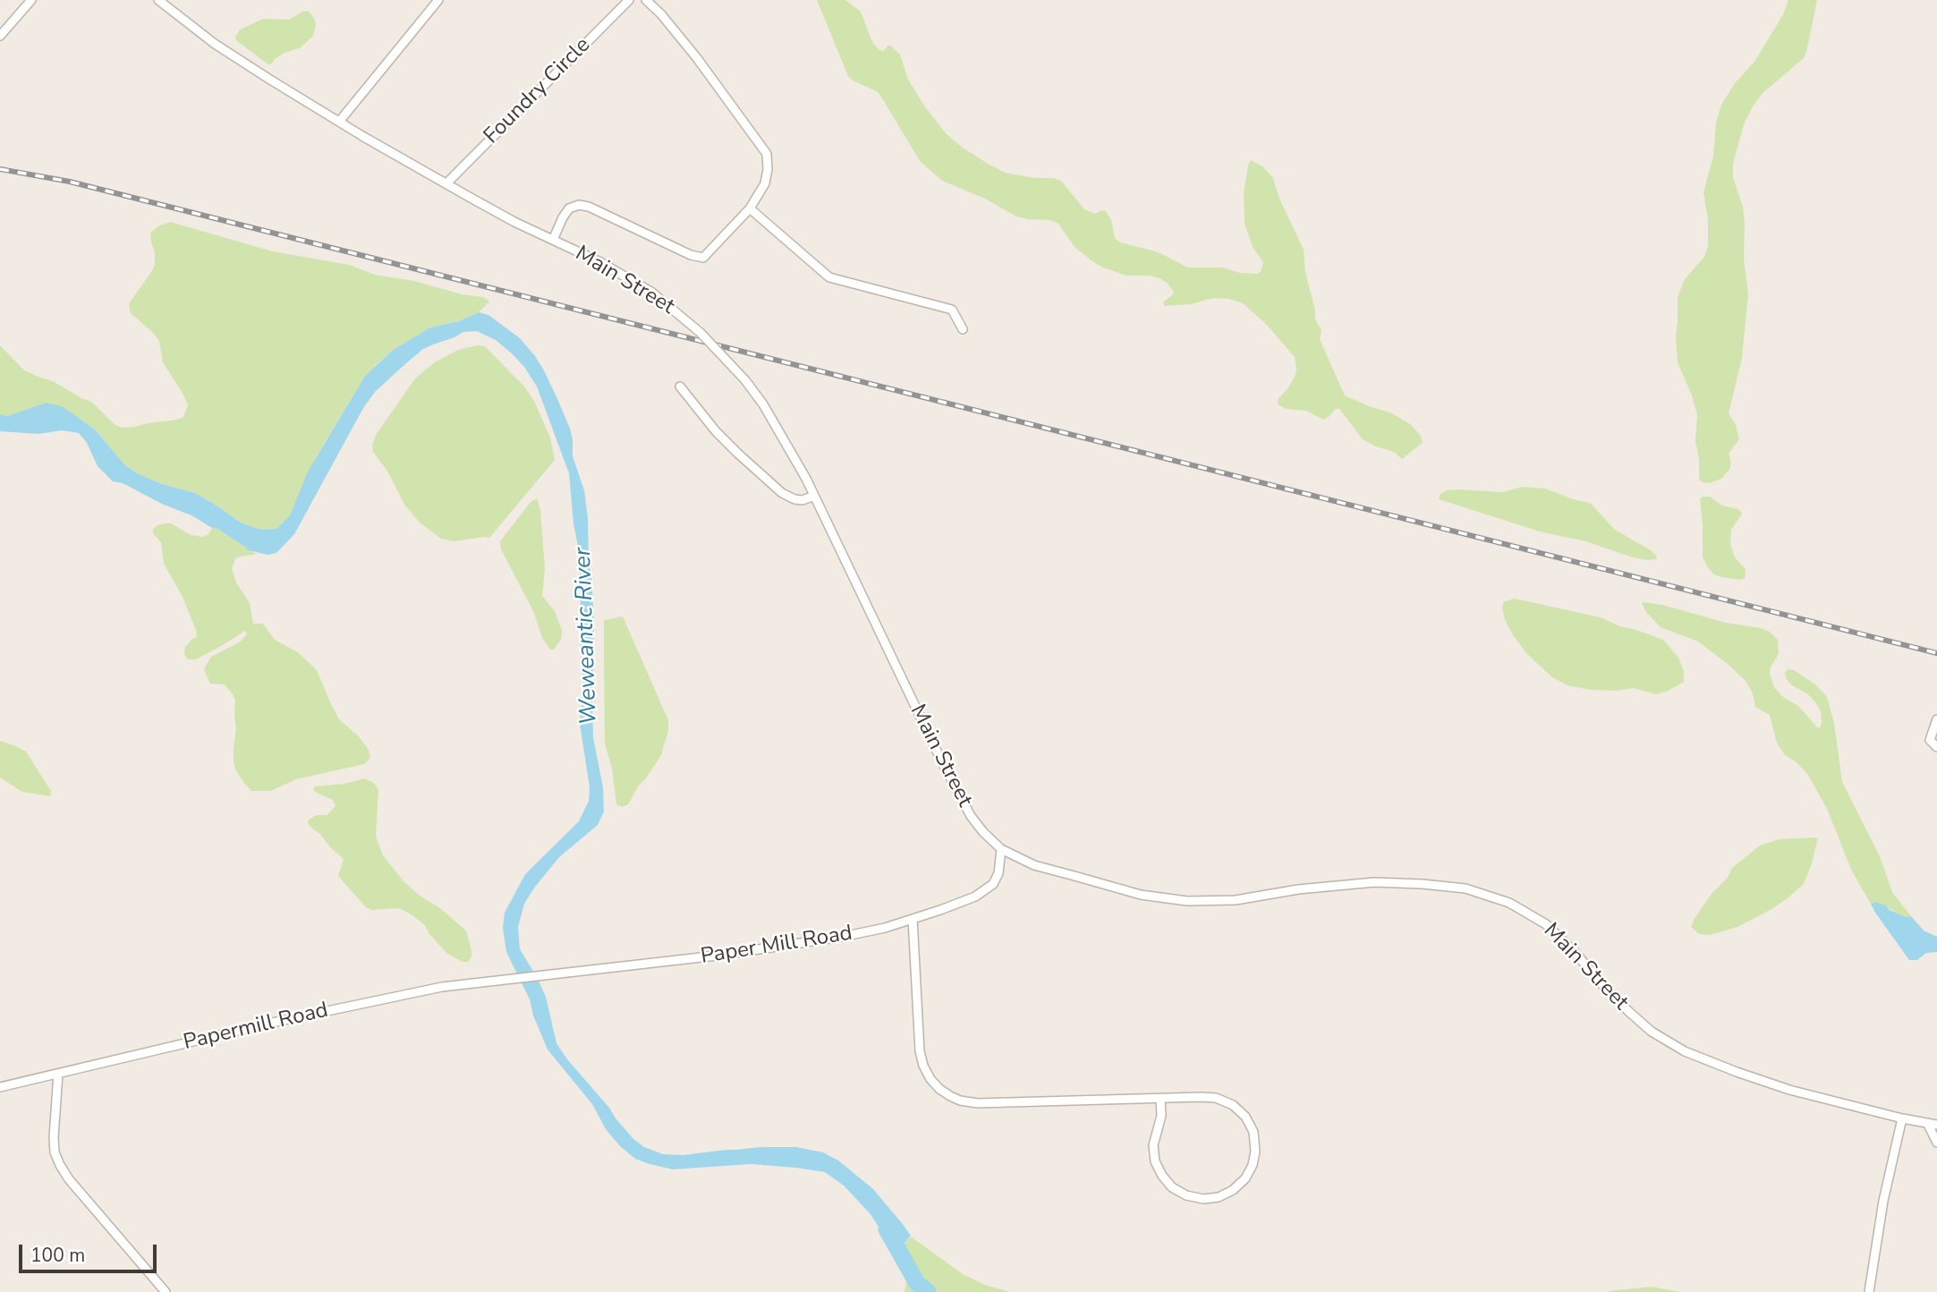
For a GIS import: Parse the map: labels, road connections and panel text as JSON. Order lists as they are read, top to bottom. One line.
{"streets":{"street":["Foundry Circle","Main Street","Paper Mill Road","Papermill Road"]},"crossings":[["Foundry Circle","Main Street"],["Main Street","Paper Mill Road"],["Paper Mill Road","Papermill Road"]],"water":["Weweantic River"],"scale_bar":"100 m"}
